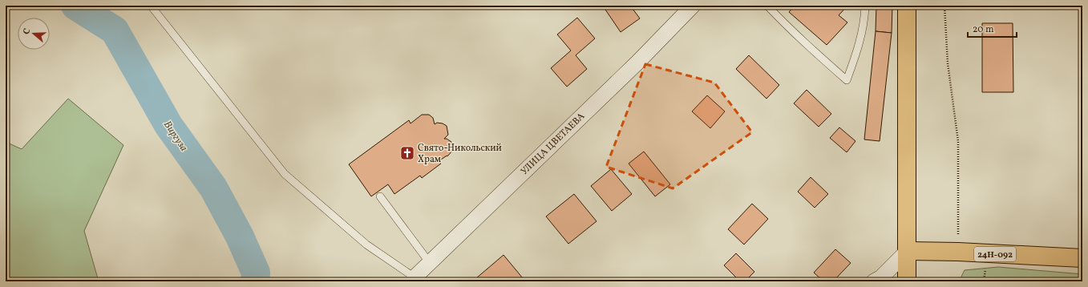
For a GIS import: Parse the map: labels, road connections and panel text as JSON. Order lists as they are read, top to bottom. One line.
{"streets":{"main road":["24Н-092"],"street":["УЛИЦА ЦВЕТАЕВА"]},"water":["Виргуза"],"places":{"church":["Свято-Никольский Храм"]},"scale_bar":"20 m","north":"left"}
